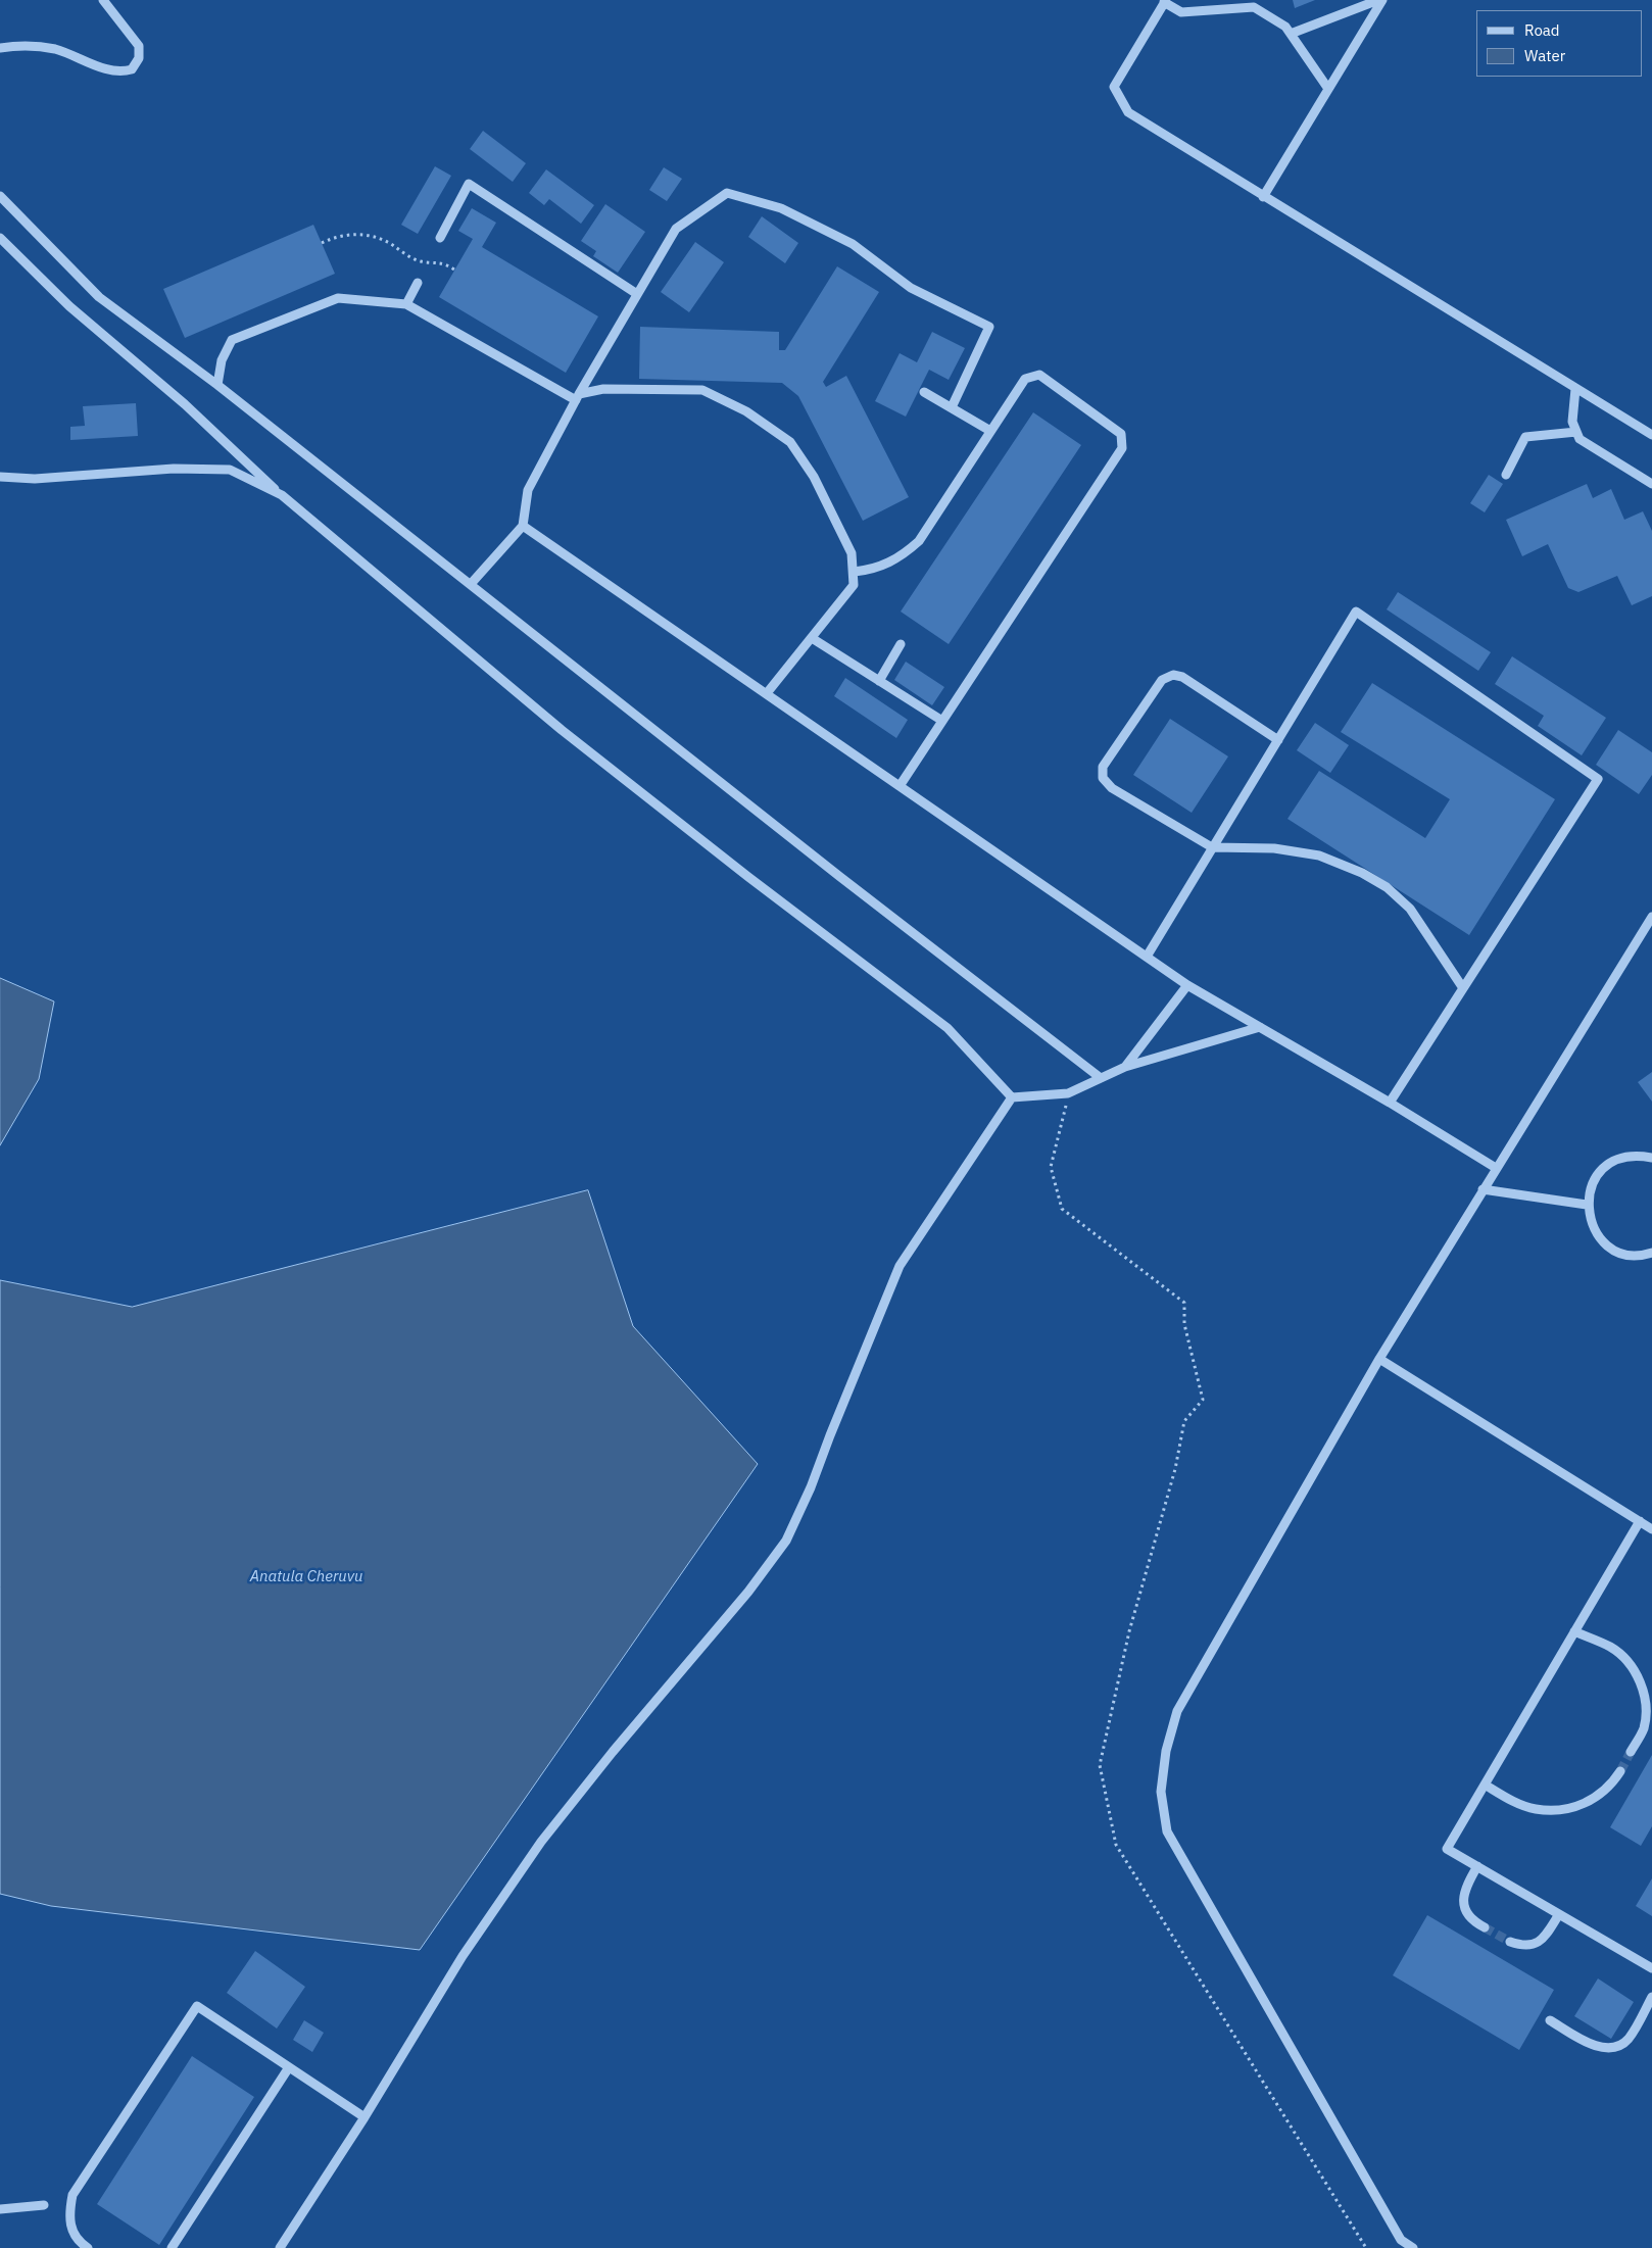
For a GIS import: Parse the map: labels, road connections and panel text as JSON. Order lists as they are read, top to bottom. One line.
{"water":["Anatula Cheruvu"],"legend":["Road","Water"]}
